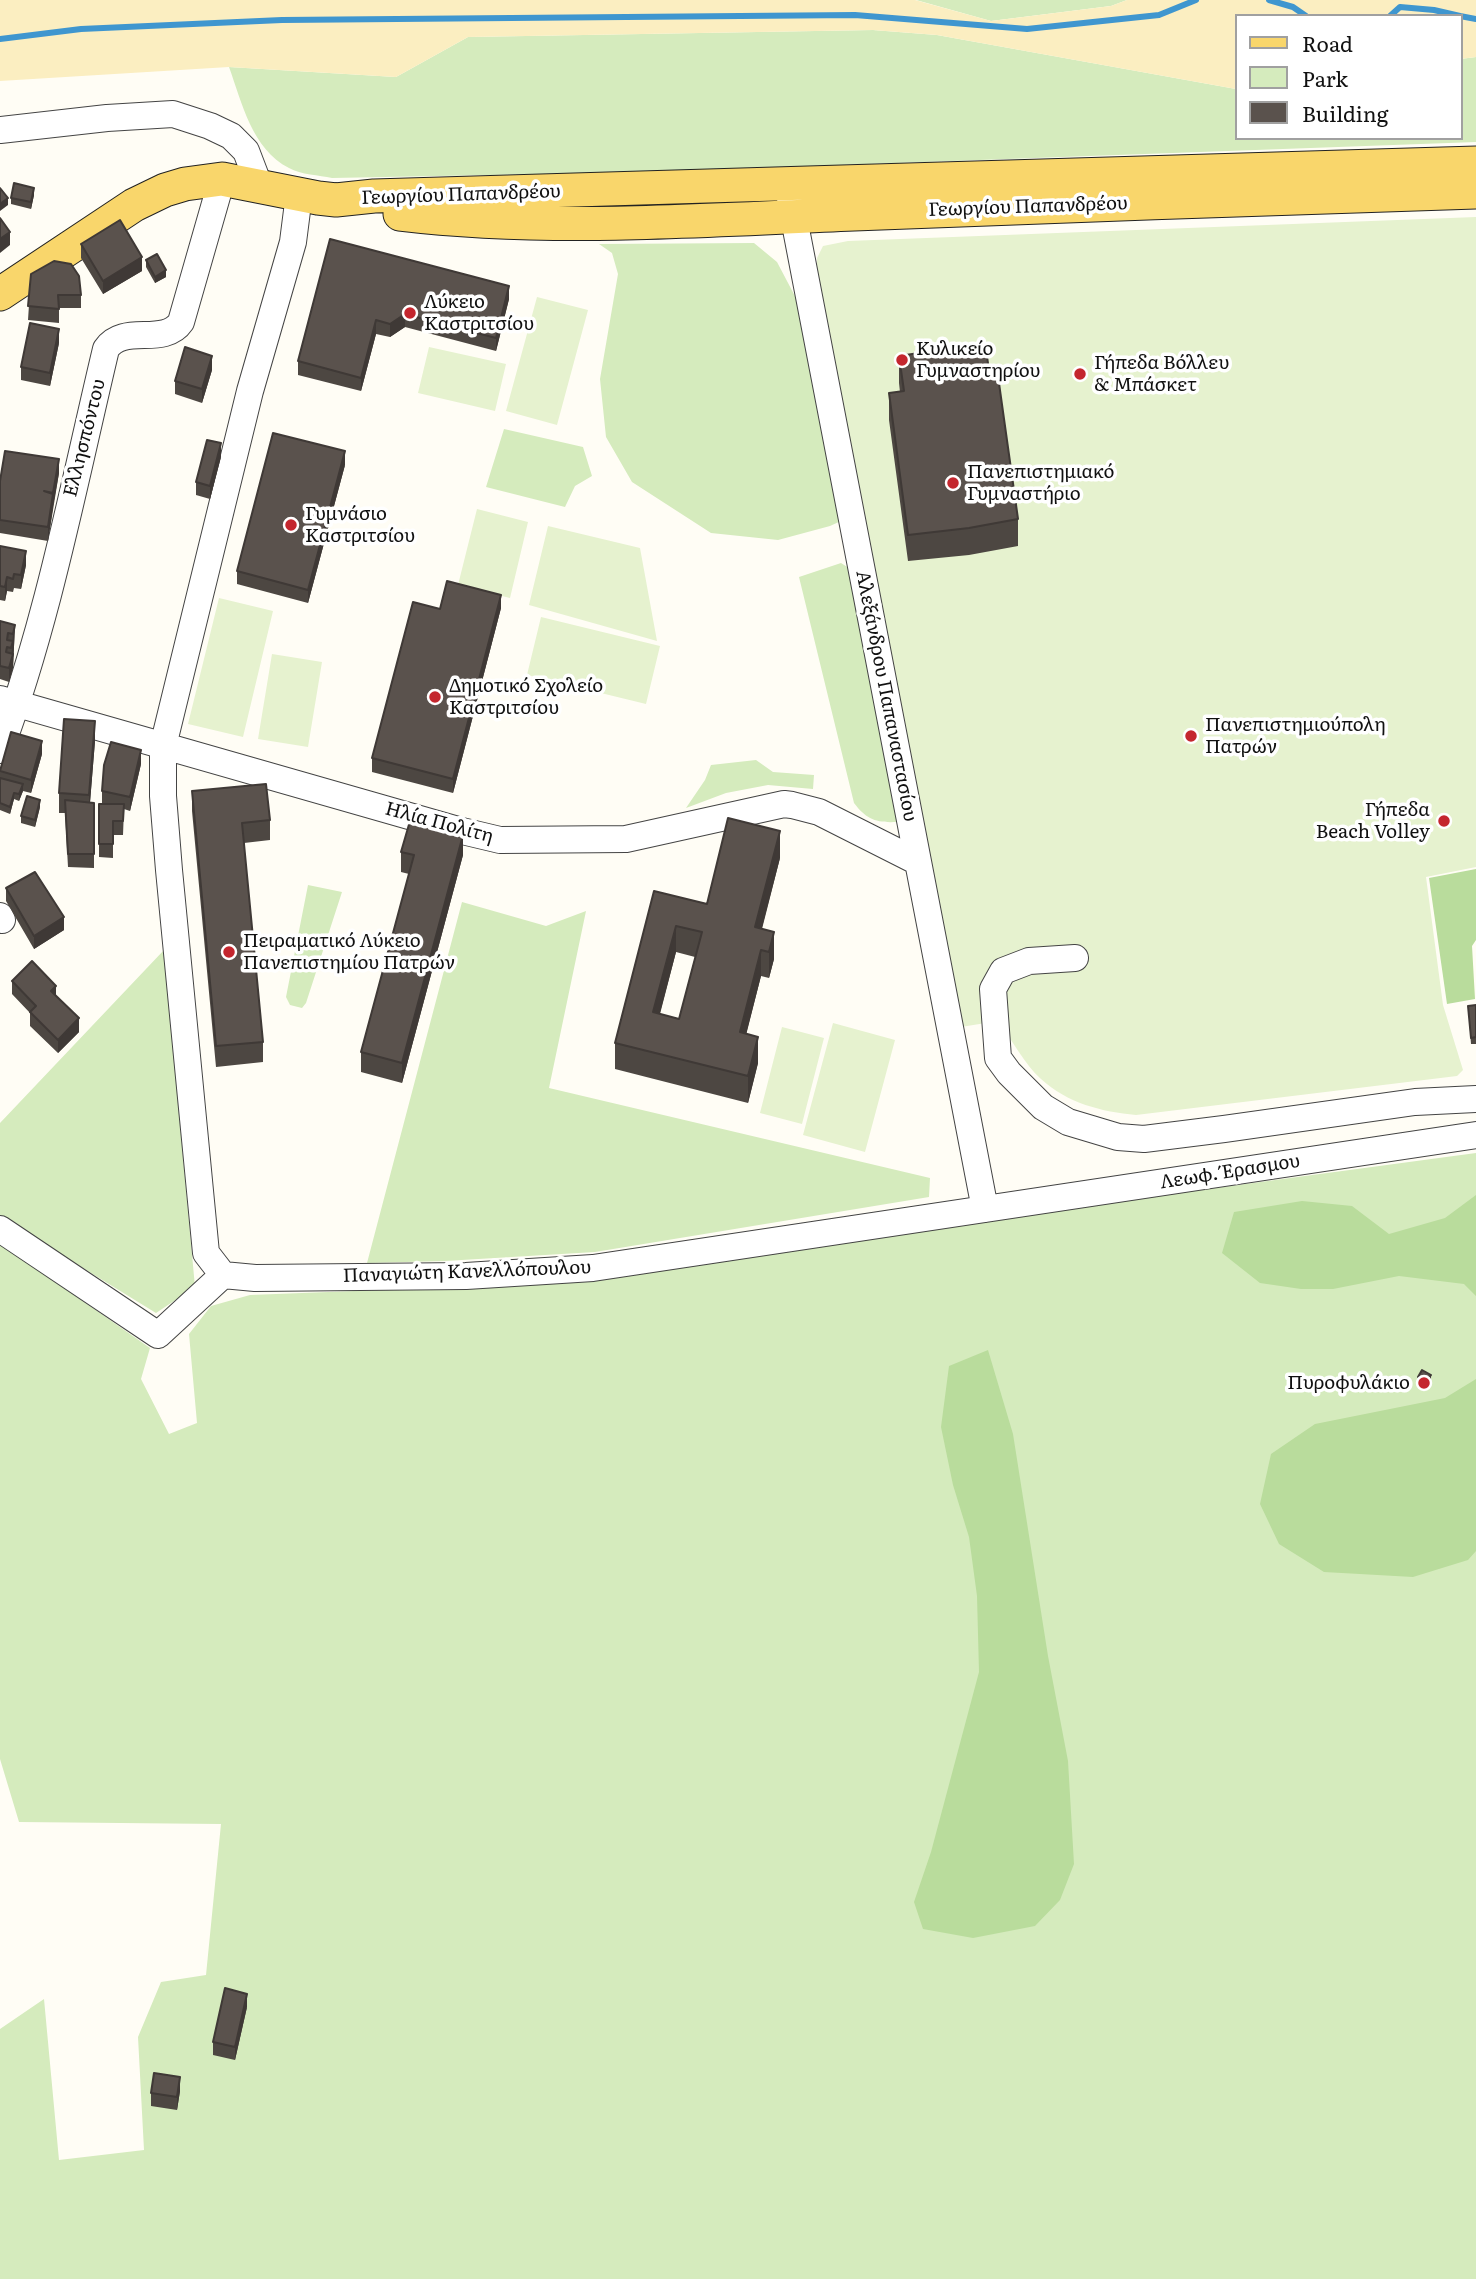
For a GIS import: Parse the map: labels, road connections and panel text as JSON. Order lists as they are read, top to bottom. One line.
{"streets":{"main road":["Γεωργίου Παπανδρέου"],"street":["Ελλησπόντου","Αλεξάνδρου Παπαναστασίου","Ηλία Πολίτη","Λεωφ. Έρασμου","Παναγιώτη Κανελλόπουλου"]},"crossings":[["Γεωργίου Παπανδρέου","Αλεξάνδρου Παπαναστασίου"],["Ελλησπόντου","Ηλία Πολίτη"],["Αλεξάνδρου Παπαναστασίου","Ηλία Πολίτη"],["Αλεξάνδρου Παπαναστασίου","Λεωφ. Έρασμου"],["Αλεξάνδρου Παπαναστασίου","Παναγιώτη Κανελλόπουλου"],["Λεωφ. Έρασμου","Παναγιώτη Κανελλόπουλου"]],"places":["Λύκειο Καστριτσίου","Κυλικείο Γυμναστηρίου","Γήπεδα Βόλλευ & Μπάσκετ","Πανεπιστημιακό Γυμναστήριο","Γυμνάσιο Καστριτσίου","Δημοτικό Σχολείο Καστριτσίου","Πανεπιστημιούπολη Πατρών","Γήπεδα Beach Volley","Πειραματικό Λύκειο Πανεπιστημίου Πατρών","Πυροφυλάκιο"],"legend":["Road","Park","Building"]}
